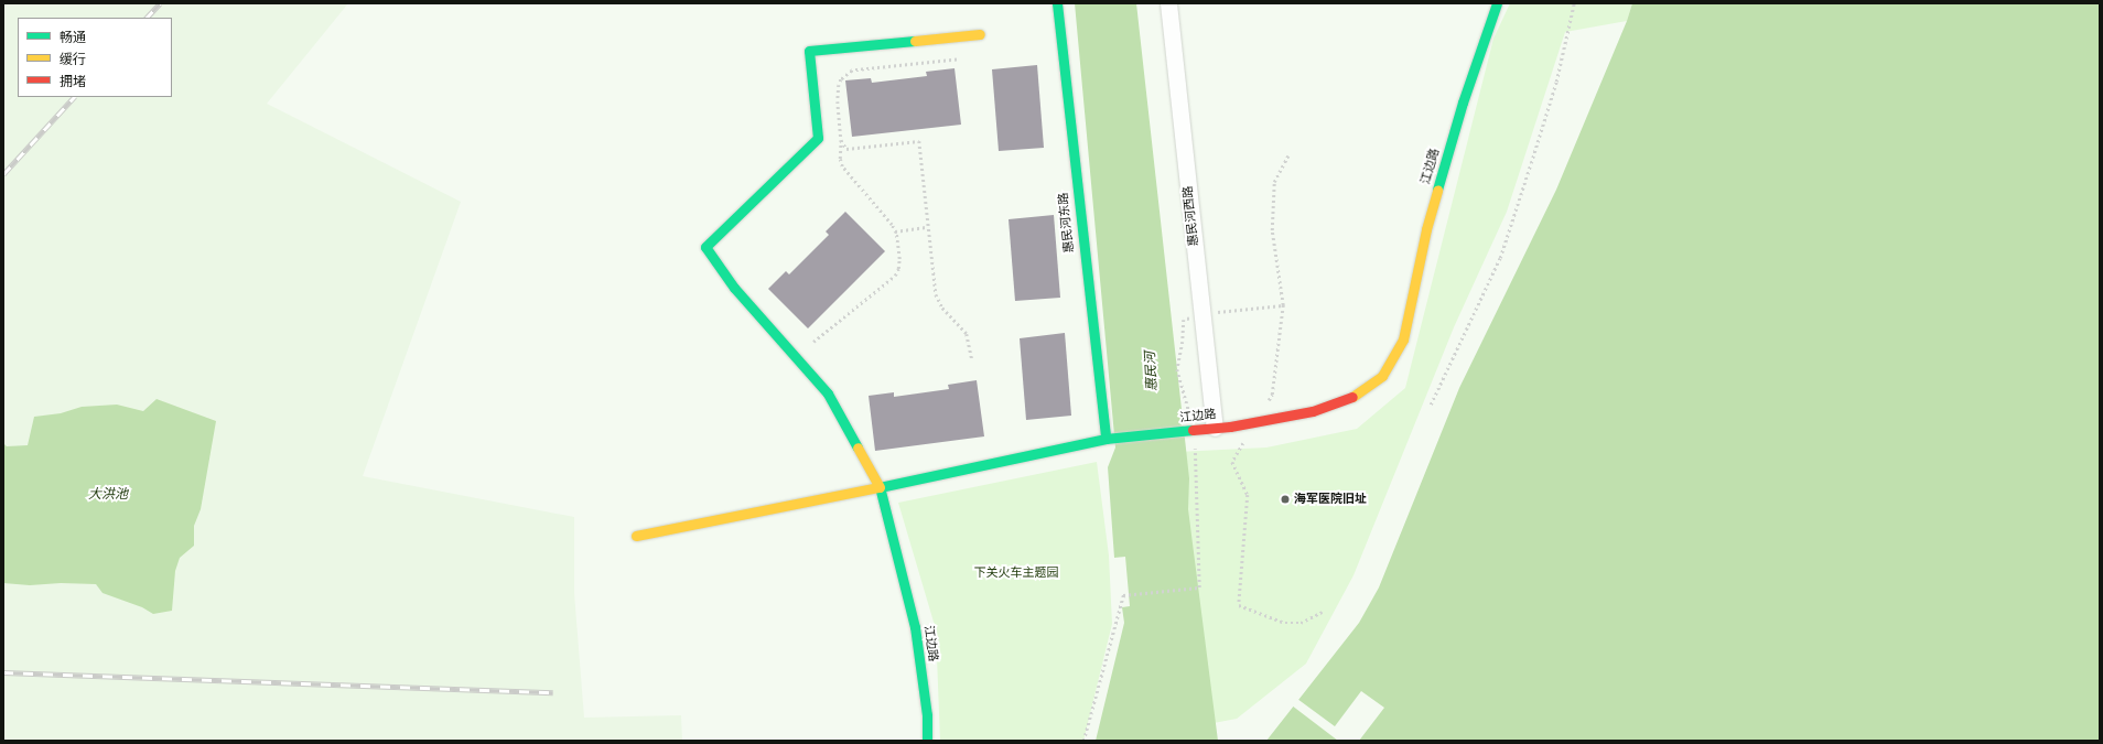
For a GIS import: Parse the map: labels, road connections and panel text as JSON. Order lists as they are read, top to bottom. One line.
{"streets":{"street":["江边路","惠民河西路","惠民河东路"]},"crossings":[["江边路","惠民河东路"]],"water":["惠民河","大洪池"],"parks":["下关火车主题园"],"places":["海军医院旧址"],"legend":["畅通","缓行","拥堵"]}
